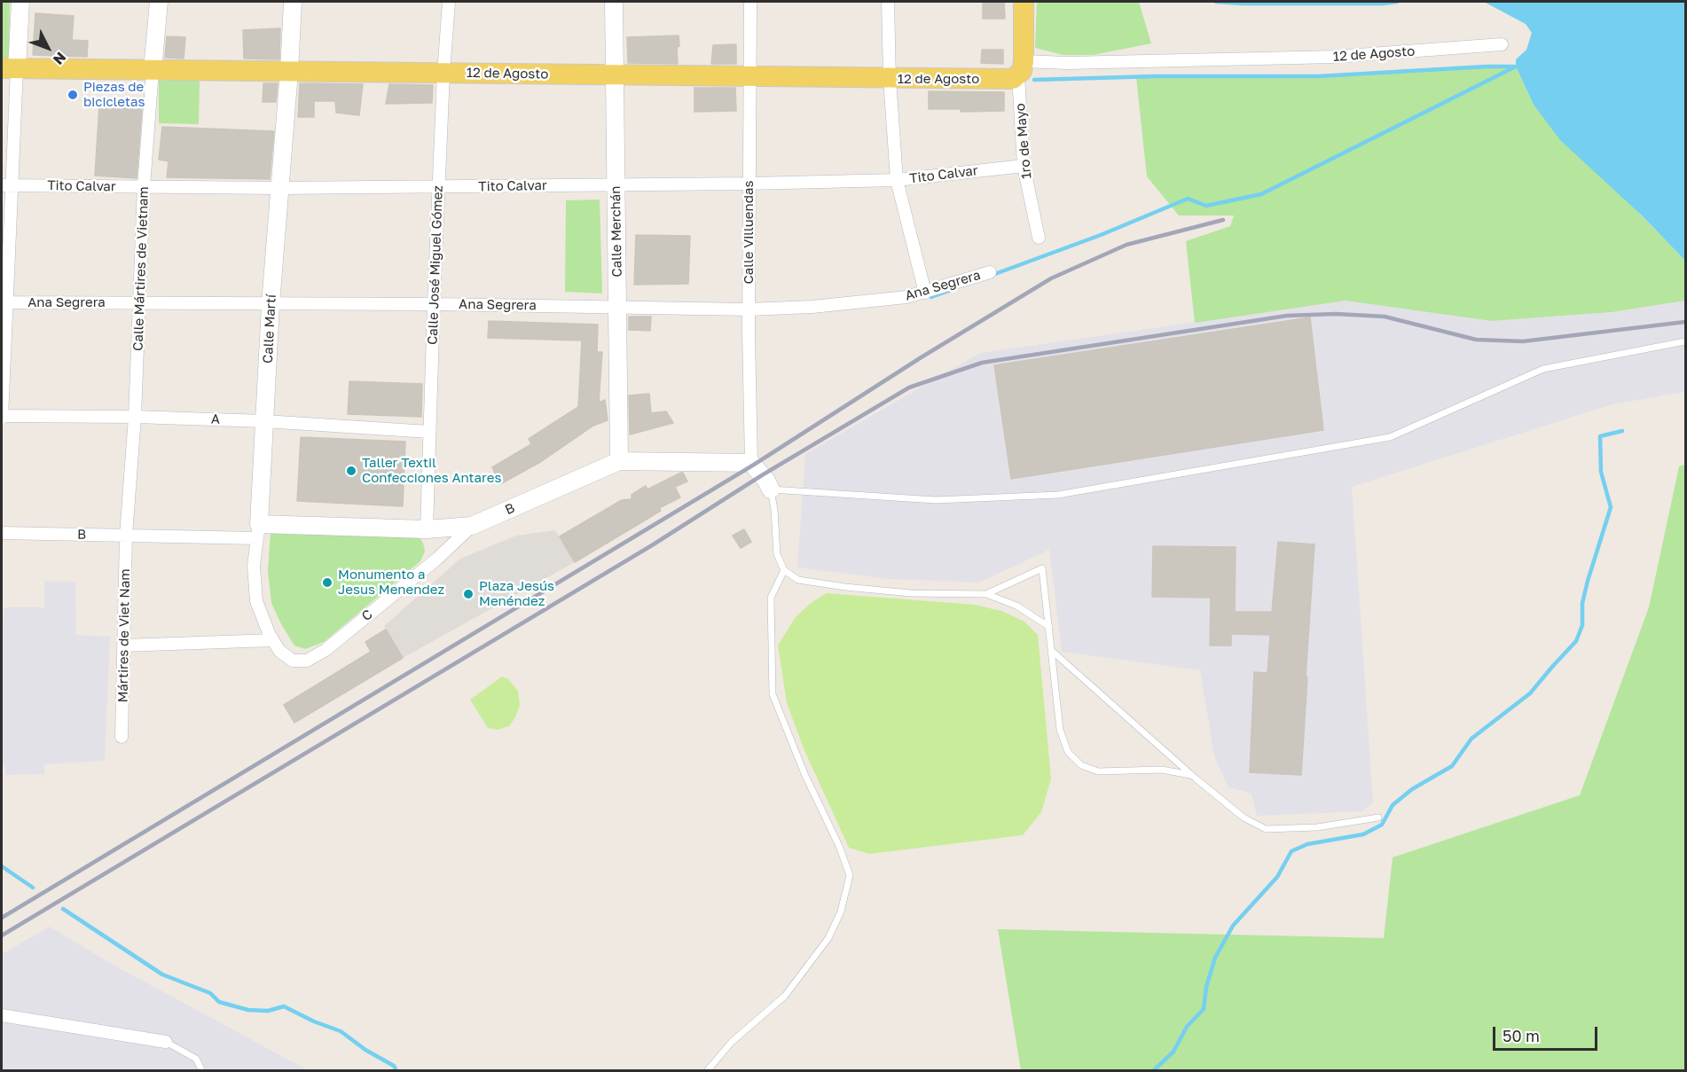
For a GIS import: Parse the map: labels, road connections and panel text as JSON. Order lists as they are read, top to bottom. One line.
{"streets":{"main road":["12 de Agosto"],"street":["1ro de Mayo","Tito Calvar","Calle Merchán","Calle Villuendas","Calle José Miguel Gómez","Calle Mártires de Vietnam","Ana Segrera","Calle Martí","A","B","C","Mártires de Viet Nam"]},"crossings":[["12 de Agosto","1ro de Mayo"],["12 de Agosto","Calle Merchán"],["12 de Agosto","Calle Villuendas"],["12 de Agosto","Calle José Miguel Gómez"],["12 de Agosto","Calle Mártires de Vietnam"],["12 de Agosto","Calle Martí"],["1ro de Mayo","Tito Calvar"],["Tito Calvar","Calle Merchán"],["Tito Calvar","Calle Villuendas"],["Tito Calvar","Calle José Miguel Gómez"],["Tito Calvar","Calle Mártires de Vietnam"],["Tito Calvar","Calle Martí"],["Calle Merchán","Ana Segrera"],["Calle Merchán","B"],["Calle Villuendas","Ana Segrera"],["Calle Villuendas","B"],["Calle José Miguel Gómez","Ana Segrera"],["Calle José Miguel Gómez","A"],["Calle José Miguel Gómez","B"],["Calle Mártires de Vietnam","Ana Segrera"],["Calle Mártires de Vietnam","A"],["Calle Mártires de Vietnam","B"],["Calle Mártires de Vietnam","Mártires de Viet Nam"],["Ana Segrera","Calle Martí"],["Calle Martí","A"],["Calle Martí","B"],["Calle Martí","C"],["B","C"],["B","Mártires de Viet Nam"],["C","Mártires de Viet Nam"]],"places":["Piezas de bicicletas","Taller Textil Confecciones Antares","Monumento a Jesus Menendez","Plaza Jesús Menéndez"],"scale_bar":"50 m","north":"bottom right"}
